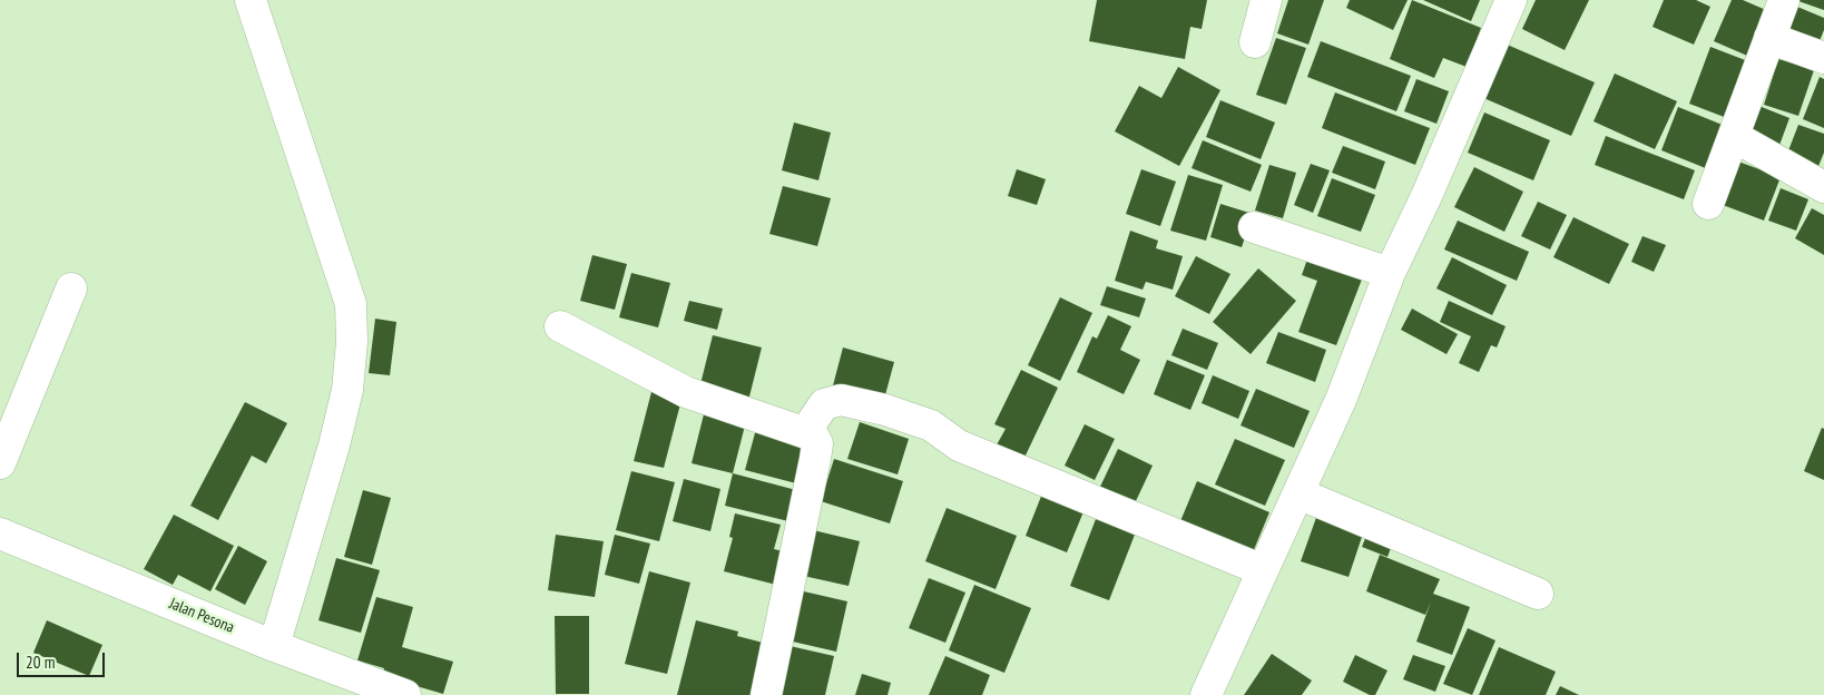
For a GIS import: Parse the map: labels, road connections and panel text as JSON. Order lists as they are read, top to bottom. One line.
{"streets":{"street":["Jalan Pesona"]},"scale_bar":"20 m"}
